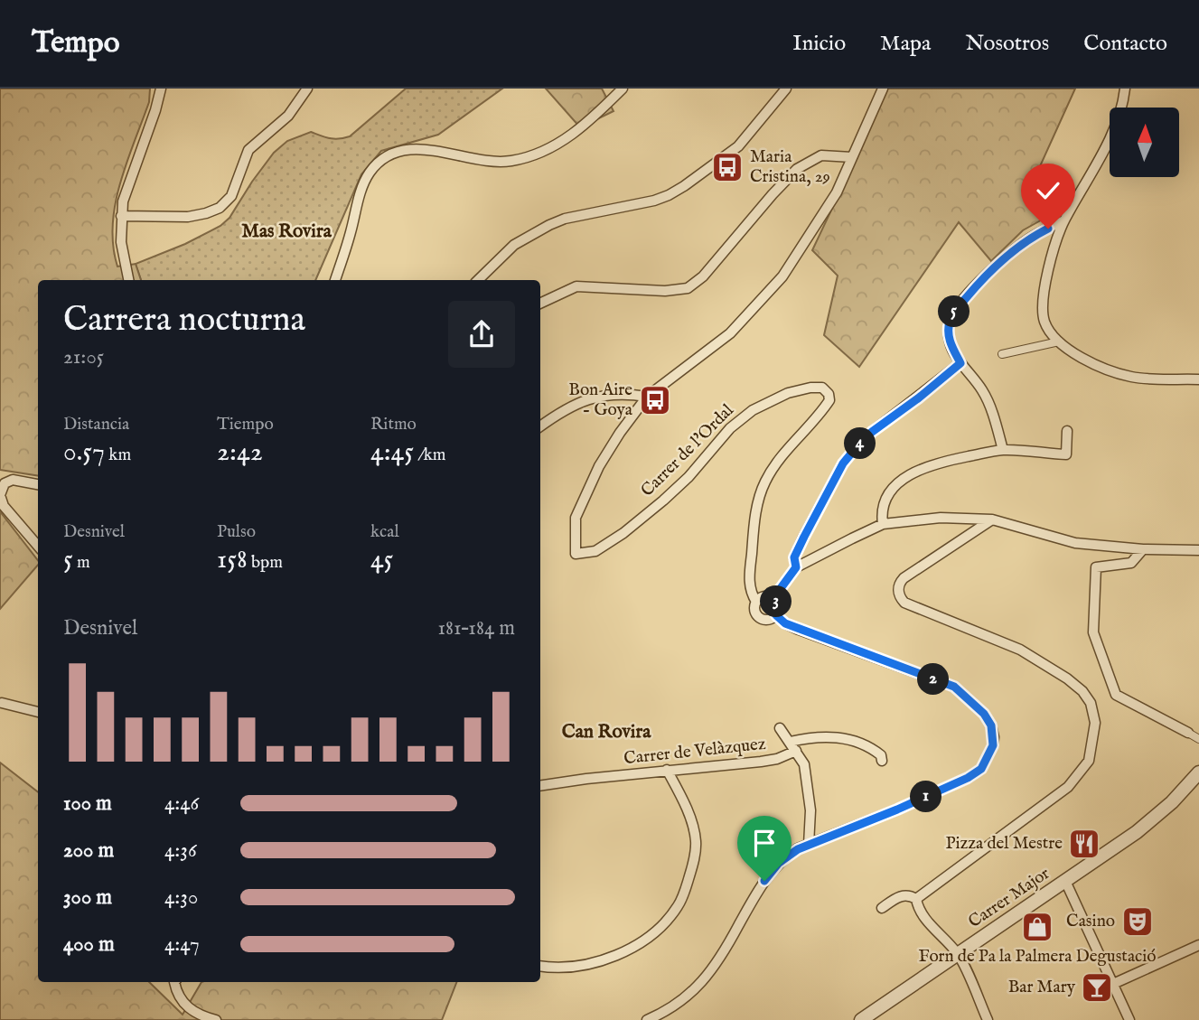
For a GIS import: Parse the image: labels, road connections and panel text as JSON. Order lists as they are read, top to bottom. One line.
{"streets":{"street":["Carrer de l'Ordal","Carrer de Velàzquez","Carrer Major"]},"districts":["Mas Rovira","Can Rovira"],"places":{"bus stop":["Maria Cristina, 29","Bon Aire - Goya"],"restaurant":["Pizza del Mestre"],"theatre":["Casino"],"shop":["Forn de Pa la Palmera Degustació"],"bar":["Bar Mary"]},"north":"top","page":{"header":"Tempo","nav":["Inicio","Mapa","Nosotros","Contacto"],"heading":["Carrera nocturna","21:05"],"pins":["5","4","3","2","1"],"stats":[["Distancia","0.57 km"],["Tiempo","2:42"],["Ritmo","4:45 /km"],["Desnivel","5 m"],["Pulso","158 bpm"],["kcal","45"]],"chart":["Desnivel","181–184 m"],"list":[{"name":"100 m","note":"4:46"},{"name":"200 m","note":"4:36"},{"name":"300 m","note":"4:30"},{"name":"400 m","note":"4:47"}]}}
